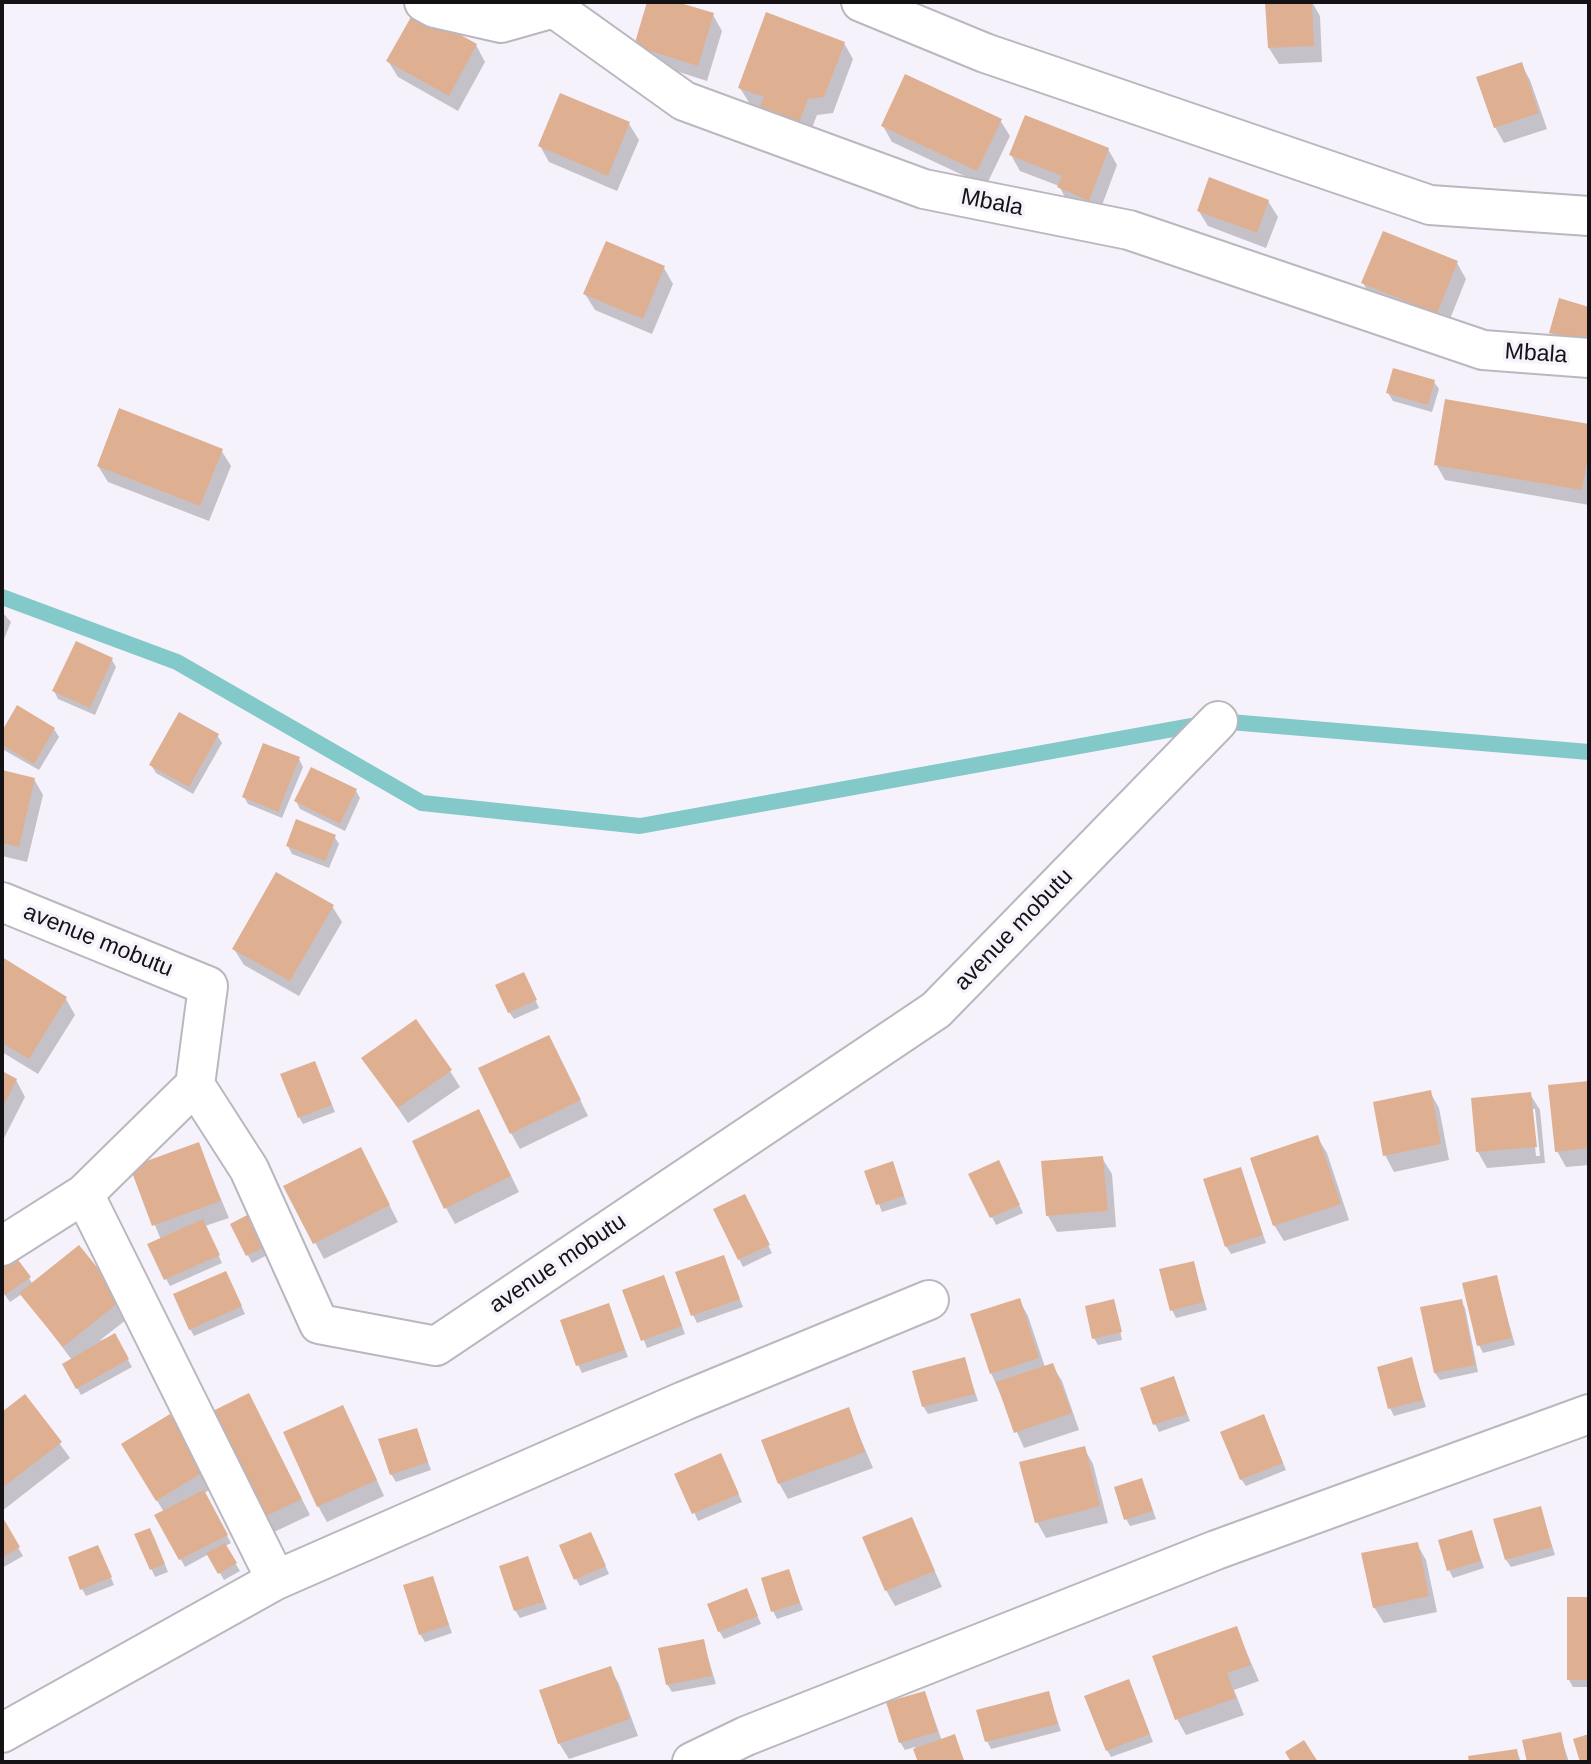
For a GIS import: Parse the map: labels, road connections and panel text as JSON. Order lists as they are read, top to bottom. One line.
{"streets":{"street":["Mbala","avenue mobutu"]}}
